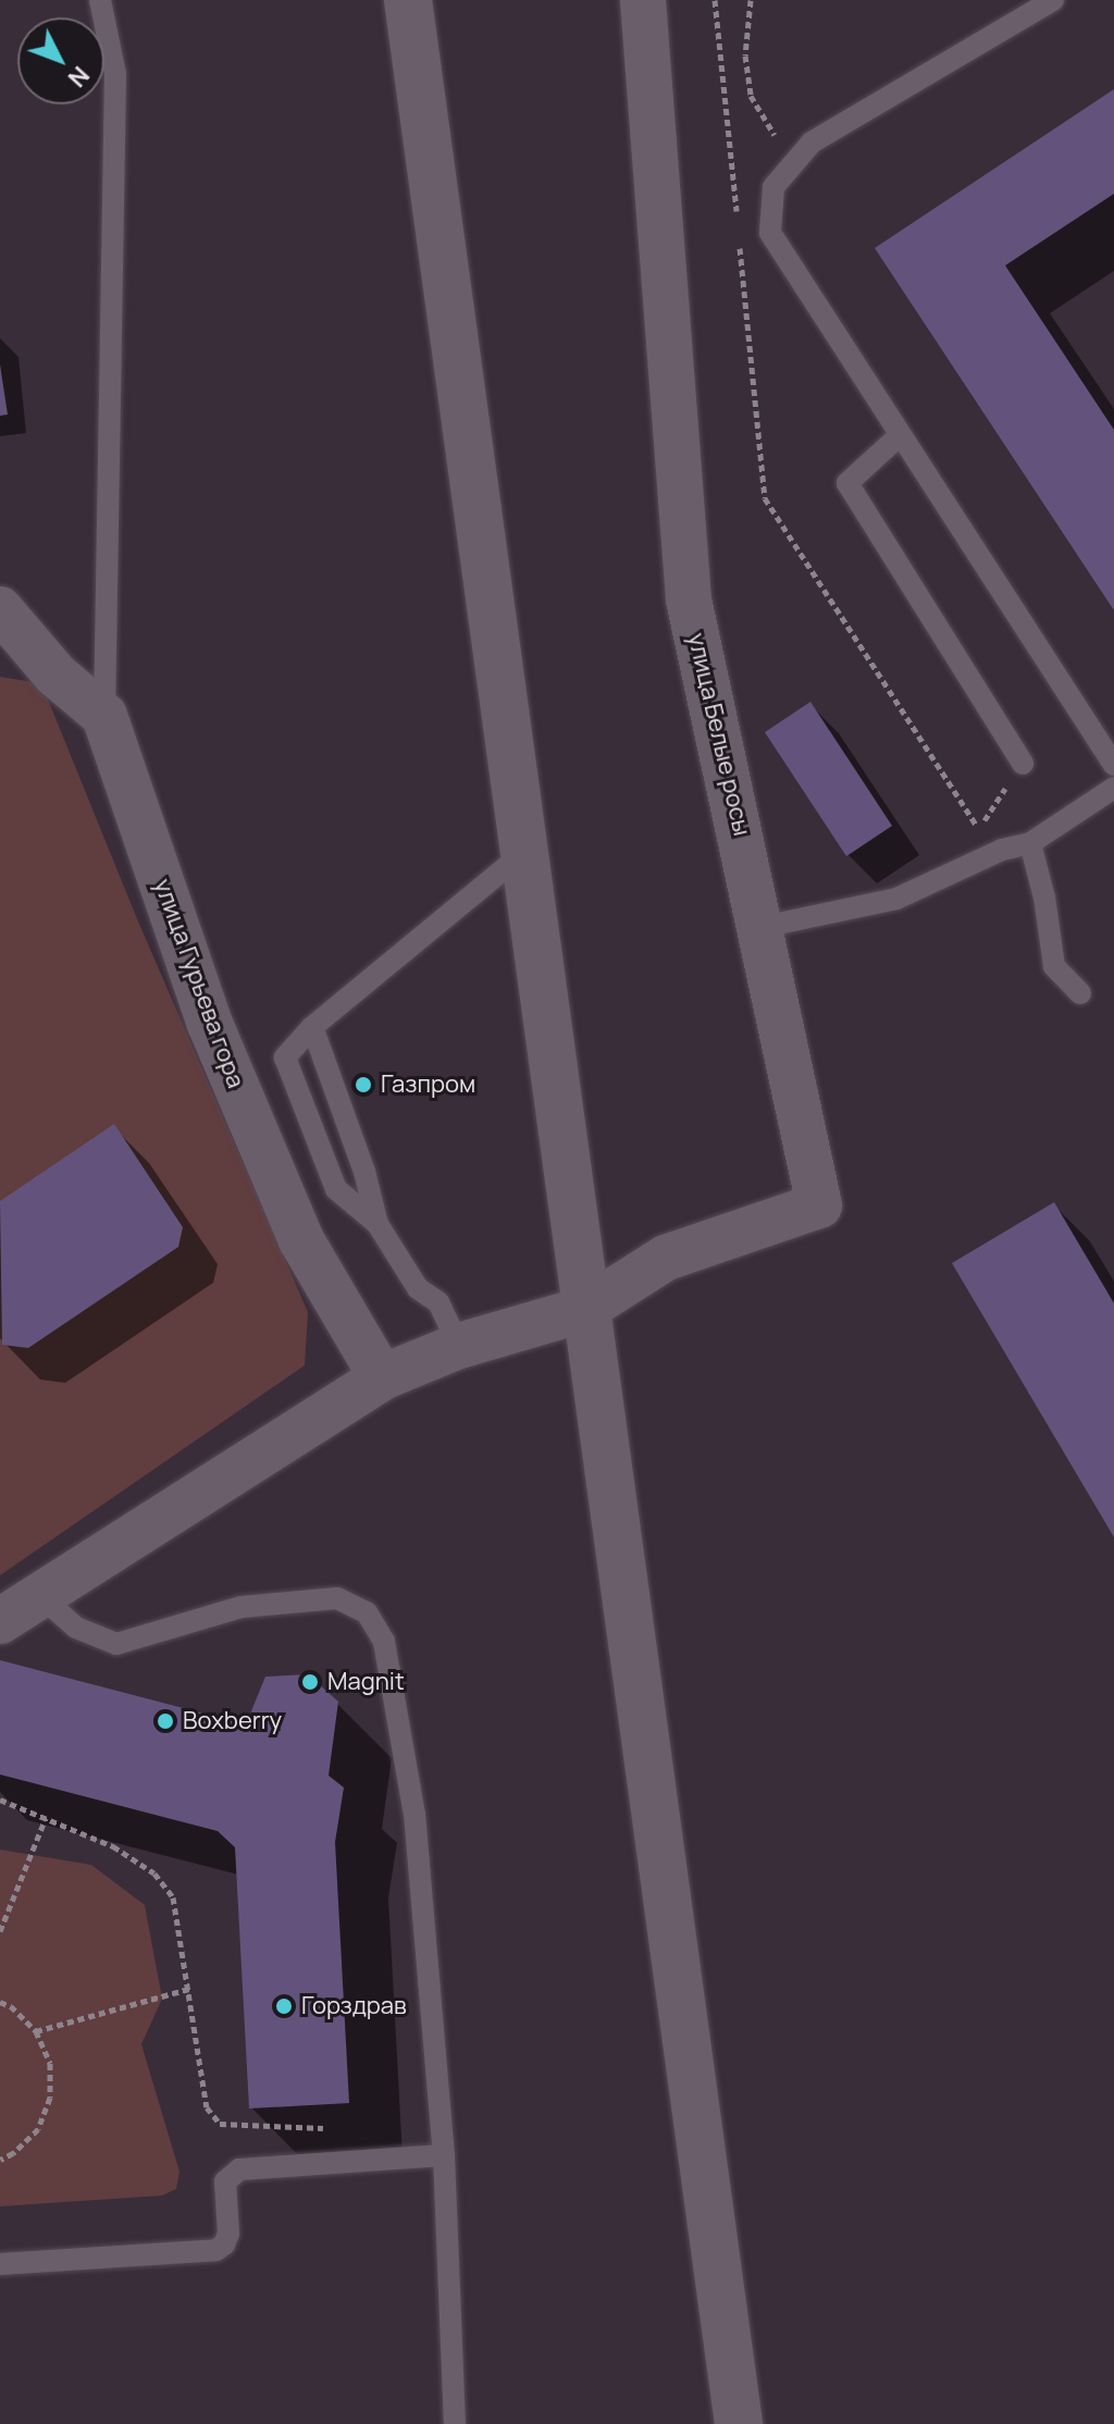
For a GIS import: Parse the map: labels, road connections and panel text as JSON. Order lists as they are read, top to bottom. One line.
{"streets":{"street":["улица Белые росы","улица Гурьева гора"]},"places":["Газпром","Magnit","Boxberry","Горздрав"],"north":"bottom right"}
